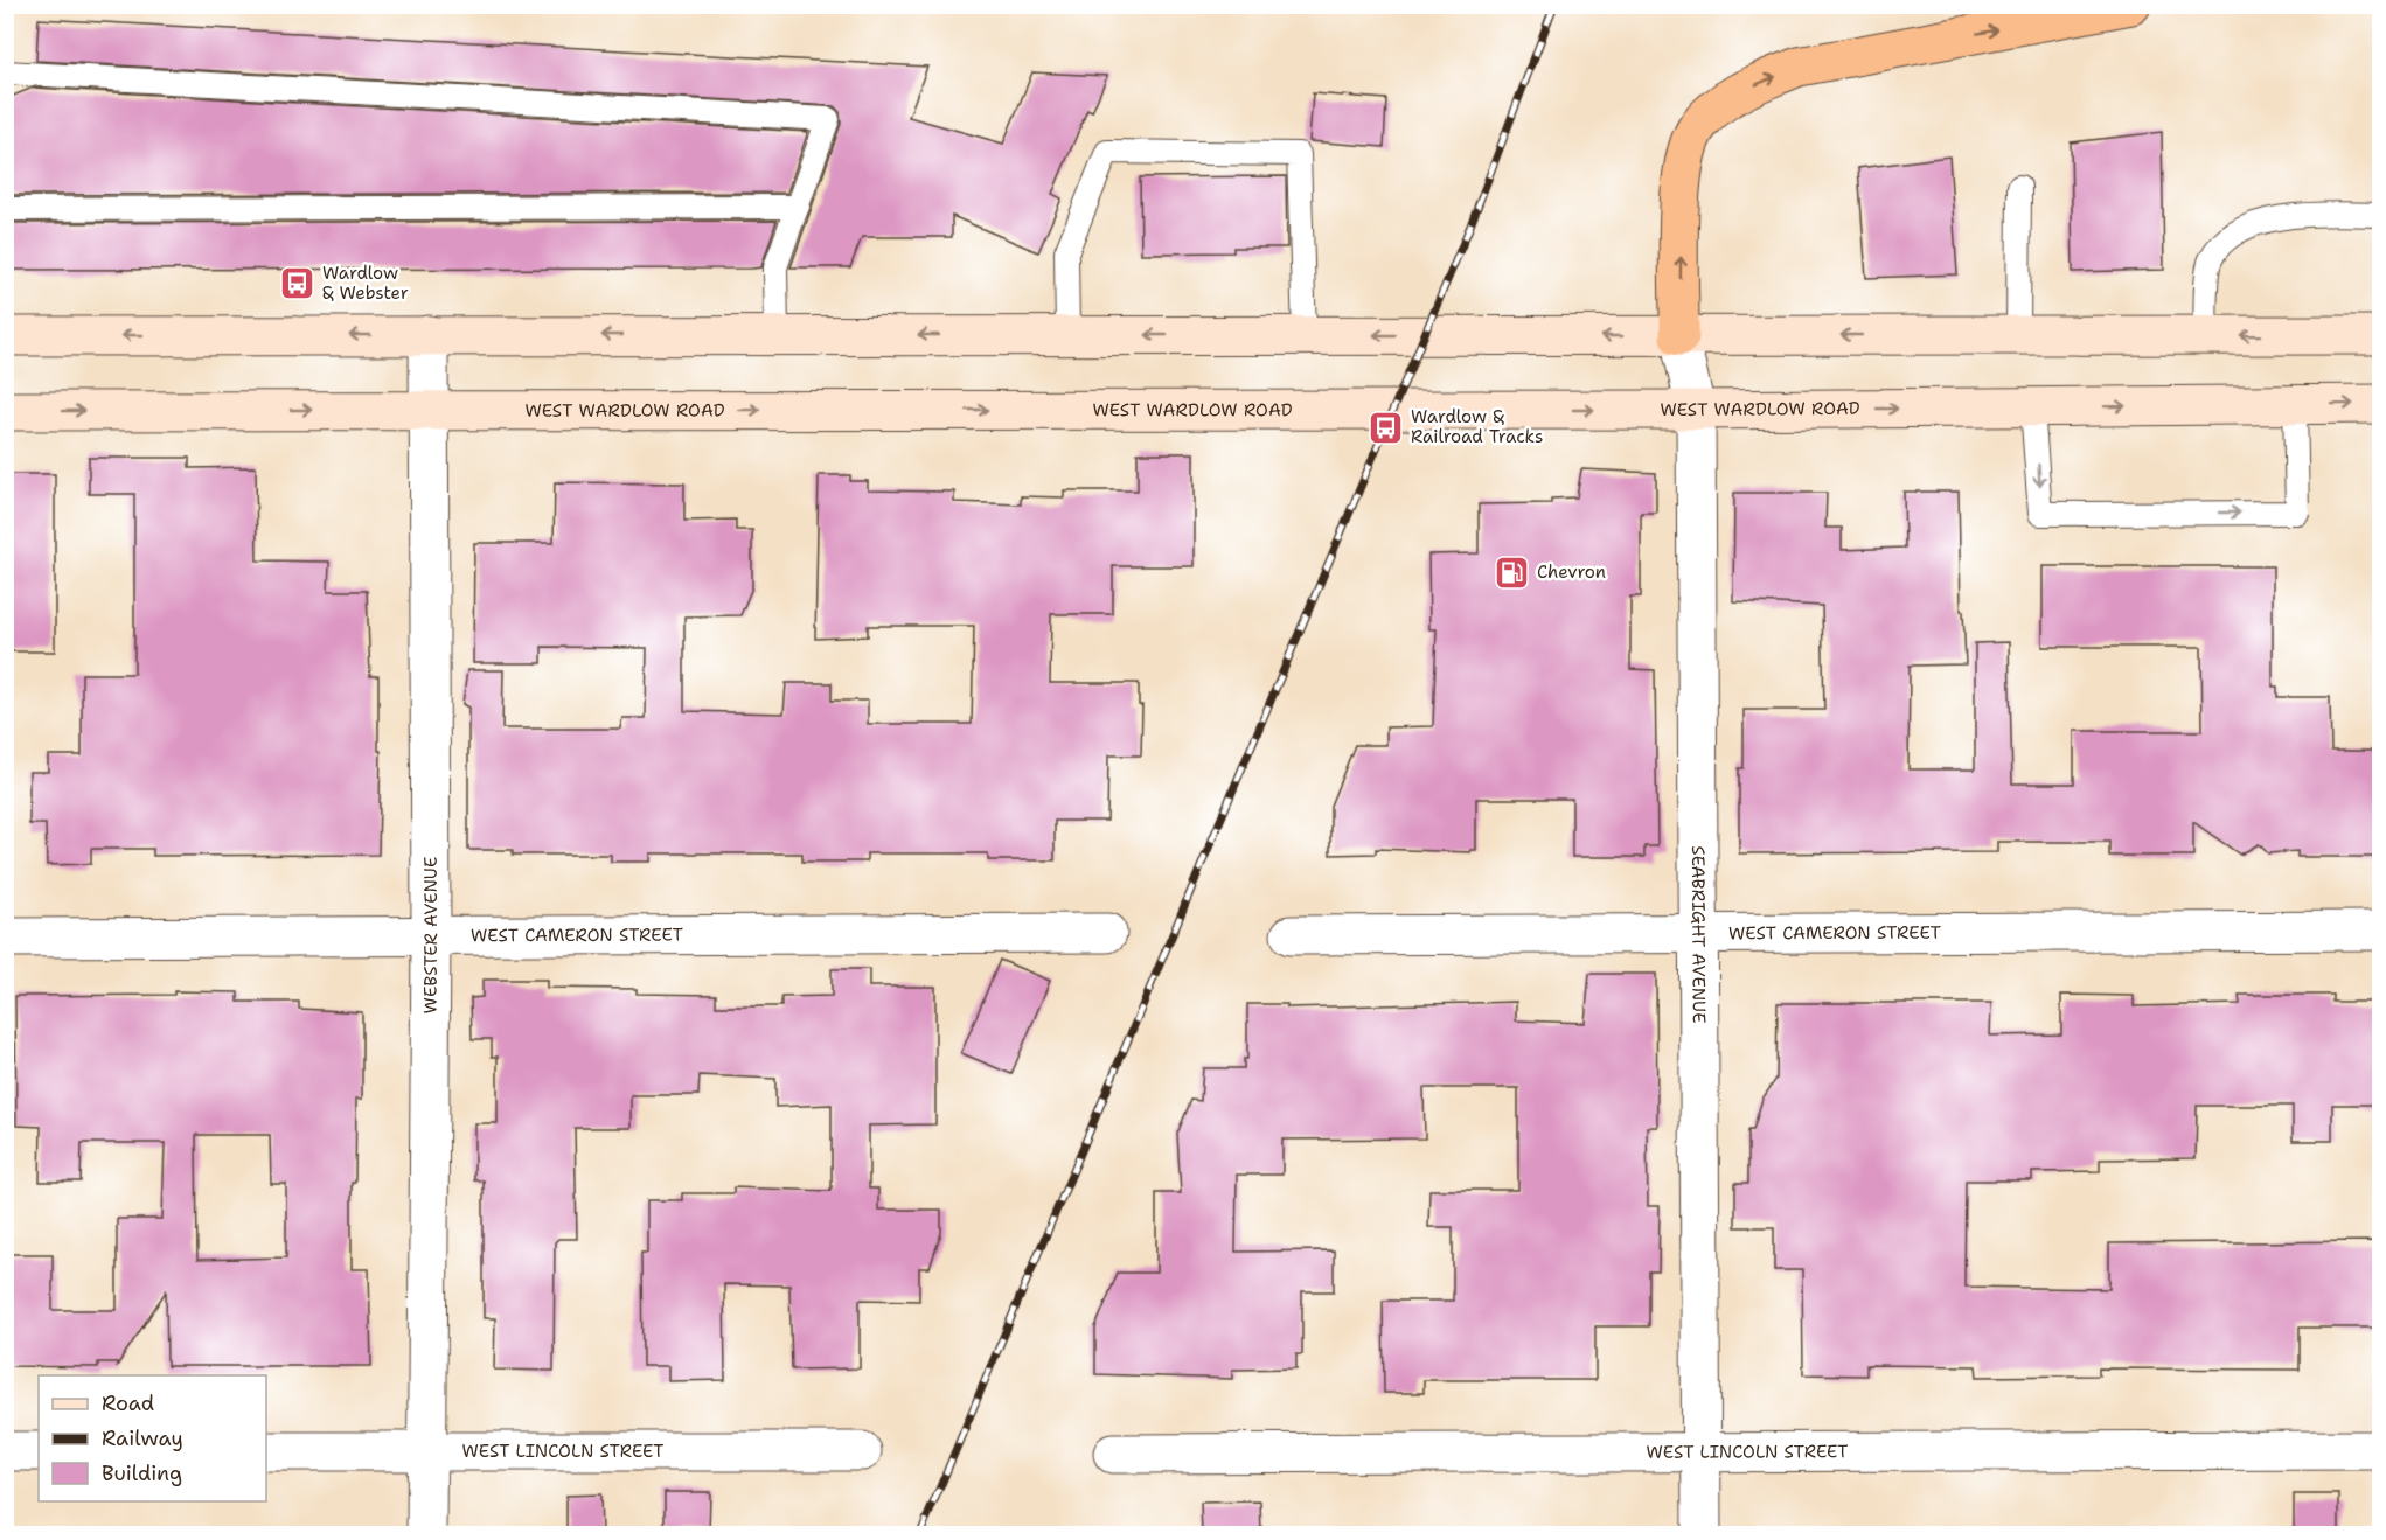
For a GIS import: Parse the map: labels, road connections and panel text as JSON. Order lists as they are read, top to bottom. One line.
{"streets":{"main road":["WEST WARDLOW ROAD"],"street":["WEST CAMERON STREET","SEABRIGHT AVENUE","WEBSTER AVENUE","WEST LINCOLN STREET"]},"crossings":[["WEST WARDLOW ROAD","SEABRIGHT AVENUE"],["WEST WARDLOW ROAD","WEBSTER AVENUE"],["WEST CAMERON STREET","SEABRIGHT AVENUE"],["WEST CAMERON STREET","WEBSTER AVENUE"],["SEABRIGHT AVENUE","WEST LINCOLN STREET"],["WEBSTER AVENUE","WEST LINCOLN STREET"]],"places":{"bus stop":["Wardlow & Webster","Wardlow & Railroad Tracks"],"fuel station":["Chevron"]},"legend":["Road","Railway","Building"]}
